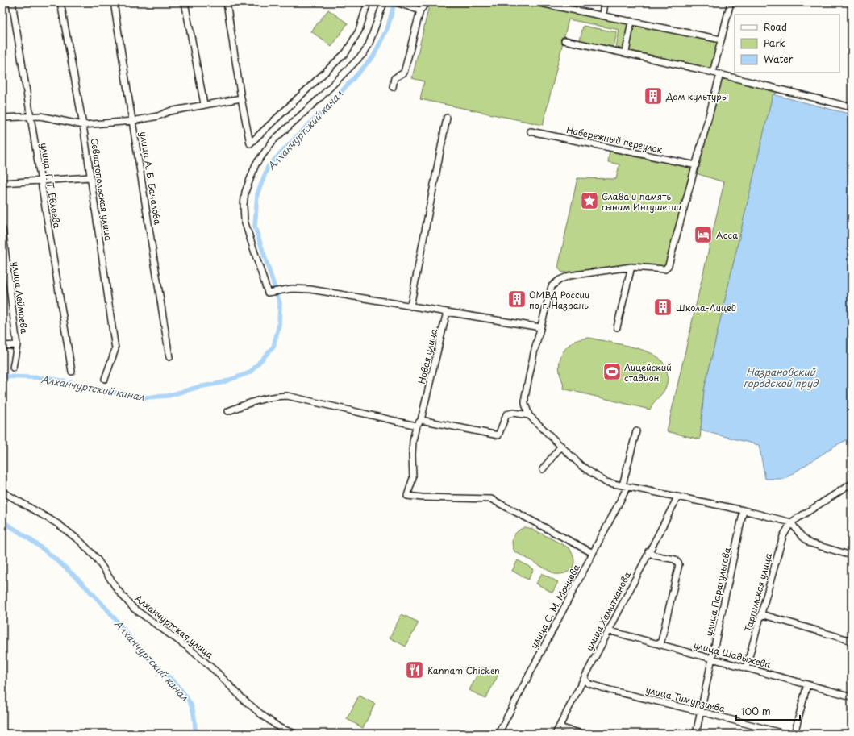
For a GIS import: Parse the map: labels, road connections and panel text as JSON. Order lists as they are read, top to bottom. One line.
{"streets":{"street":["Набережный переулок","улица А. Б. Бачалова","улица Т. Т. Евлоева","Севастопольская улица","улица Леймоева","Новая улица","улица Парагульгова","Таргимская улица","улица С. М. Мочиева","улица Хаматханова","Алханчуртская улица","улица Шадыжева","улица Тимурзиева"]},"crossings":[["улица Парагульгова","улица Шадыжева"],["улица Парагульгова","улица Тимурзиева"],["Таргимская улица","улица Шадыжева"],["улица Хаматханова","улица Шадыжева"],["улица Хаматханова","улица Тимурзиева"]],"water":["Алханчуртский канал","Назрановский городской пруд"],"places":{"building":["Дом культуры","ОМВД России по г. Назрань","Школа-Лицей"],"place":["Слава и память сынам Ингушетии"],"hotel":["Асса"],"sports":["Лицейский стадион"],"restaurant":["Kannam Chicken"]},"legend":["Road","Park","Water"],"scale_bar":"100 m"}
